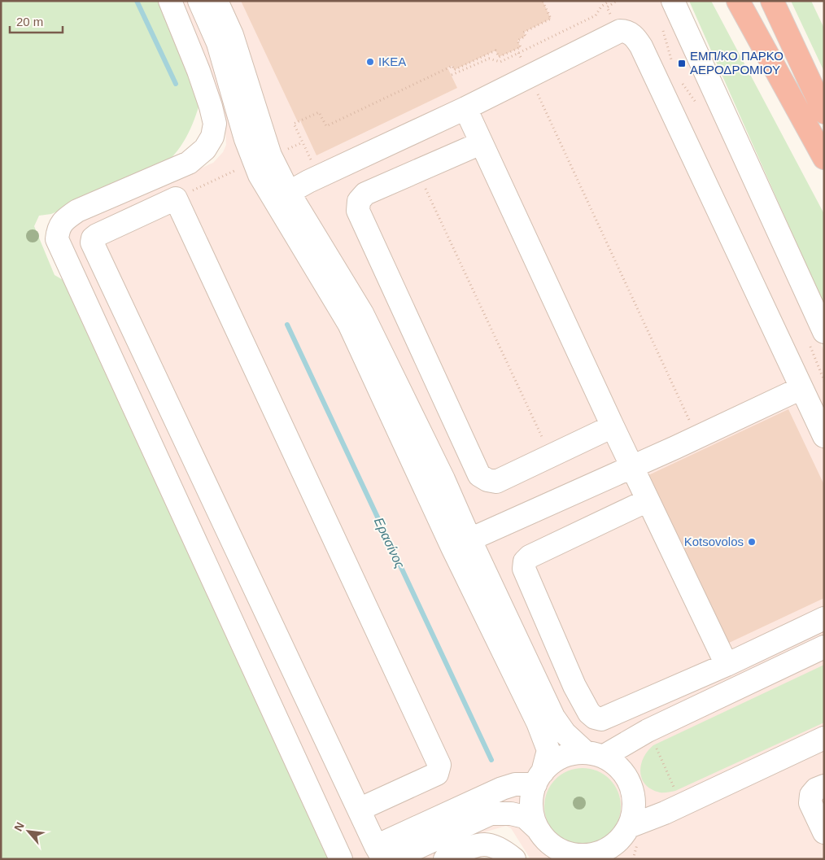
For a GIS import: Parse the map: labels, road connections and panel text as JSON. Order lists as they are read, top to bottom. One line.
{"water":["Ερασίνος"],"places":{"other":["IKEA","Kotsovolos"],"transit":["ΕΜΠ/ΚΟ ΠΑΡΚΟ ΑΕΡΟΔΡΟΜΙΟΥ"]},"scale_bar":"20 m","north":"top left"}
